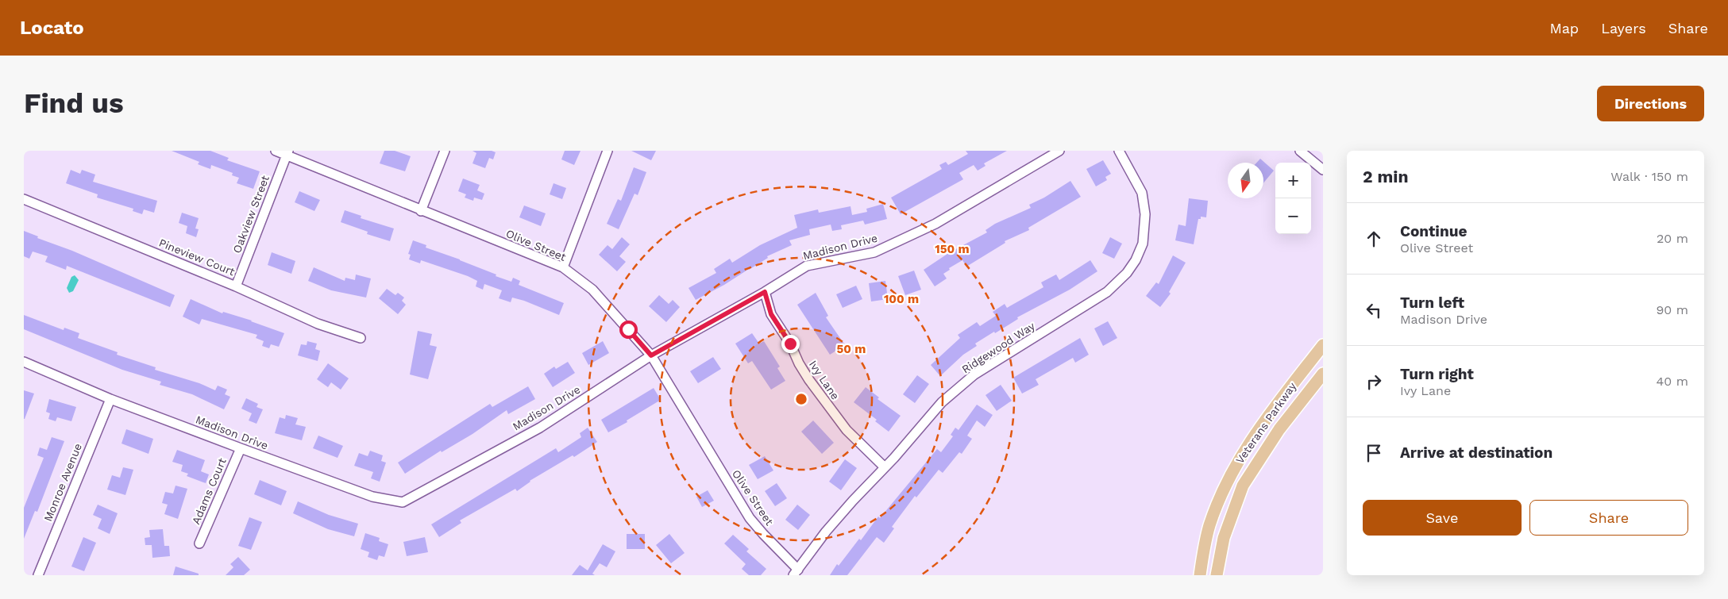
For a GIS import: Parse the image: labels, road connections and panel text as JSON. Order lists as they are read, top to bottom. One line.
{"streets":{"main road":["Veterans Parkway"],"street":["Oakview Street","Olive Street","Madison Drive","Pineview Court","Ridgewood Way","Ivy Lane","Monroe Avenue","Adams Court"]},"crossings":[["Oakview Street","Olive Street"],["Oakview Street","Pineview Court"],["Olive Street","Madison Drive"],["Olive Street","Ridgewood Way"],["Madison Drive","Ivy Lane"],["Madison Drive","Monroe Avenue"],["Madison Drive","Adams Court"],["Ridgewood Way","Ivy Lane"]],"north":"bottom","page":{"header":"Locato","nav":["Map","Layers","Share"],"buttons":["Directions",["Save","Share"]],"title":"Find us","heading":["2 min","Walk · 150 m"],"map_buttons":["+","−"],"list":[["Continue","Olive Street","20 m"],["Turn left","Madison Drive","90 m"],["Turn right","Ivy Lane","40 m"],"Arrive at destination"]},"rings":["150 m","100 m","50 m"]}
